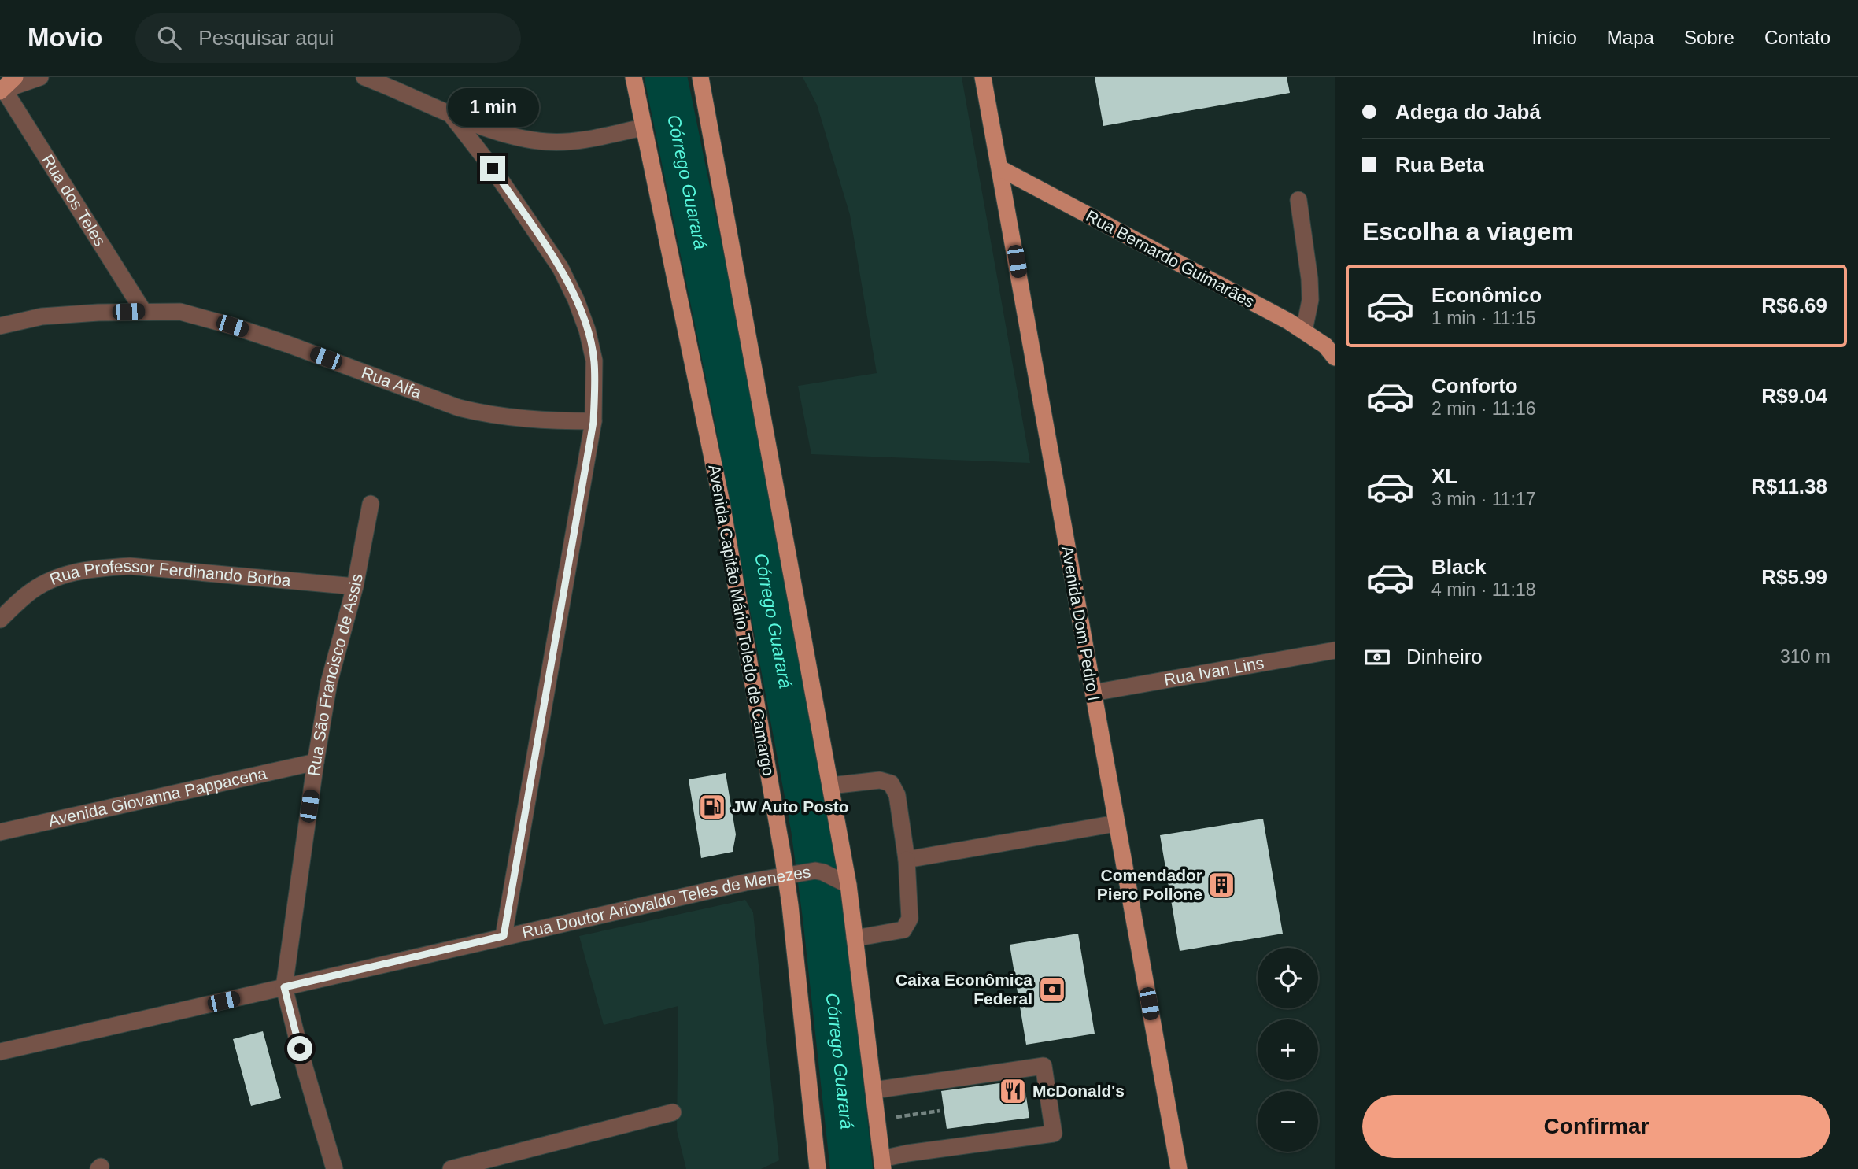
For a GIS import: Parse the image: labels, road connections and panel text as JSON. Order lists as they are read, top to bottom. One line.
{"streets":{"main road":["Rua Bernardo Guimarães","Avenida Capitão Mário Toledo de Camargo","Avenida Dom Pedro I"],"street":["Rua dos Teles","Rua Alfa","Rua Professor Ferdinando Borba","Rua Ivan Lins","Rua São Francisco de Assis","Avenida Giovanna Pappacena","Rua Doutor Ariovaldo Teles de Menezes"]},"crossings":[["Rua dos Teles","Rua Alfa"],["Rua Bernardo Guimarães","Avenida Dom Pedro I"],["Rua Professor Ferdinando Borba","Rua São Francisco de Assis"],["Avenida Capitão Mário Toledo de Camargo","Rua Doutor Ariovaldo Teles de Menezes"],["Avenida Dom Pedro I","Rua Ivan Lins"],["Rua São Francisco de Assis","Avenida Giovanna Pappacena"],["Rua São Francisco de Assis","Rua Doutor Ariovaldo Teles de Menezes"]],"water":["Córrego Guarará"],"places":{"fuel station":["JW Auto Posto"],"building":["Comendador Piero Pollone"],"bank":["Caixa Econômica Federal"],"restaurant":["McDonald's"]},"page":{"header":"Movio","search":"Pesquisar aqui","nav":["Início","Mapa","Sobre","Contato"],"banner":["Adega do Jabá","Rua Beta"],"bubble":"1 min","heading":"Escolha a viagem","list":[{"name":"Econômico","note":"1 min · 11:15","value":"R$6.69"},{"name":"Conforto","note":"2 min · 11:16","value":"R$9.04"},{"name":"XL","note":"3 min · 11:17","value":"R$11.38"},{"name":"Black","note":"4 min · 11:18","value":"R$5.99"}],"pay":["Dinheiro","310 m"],"map_buttons":["+","−"],"buttons":"Confirmar"}}
